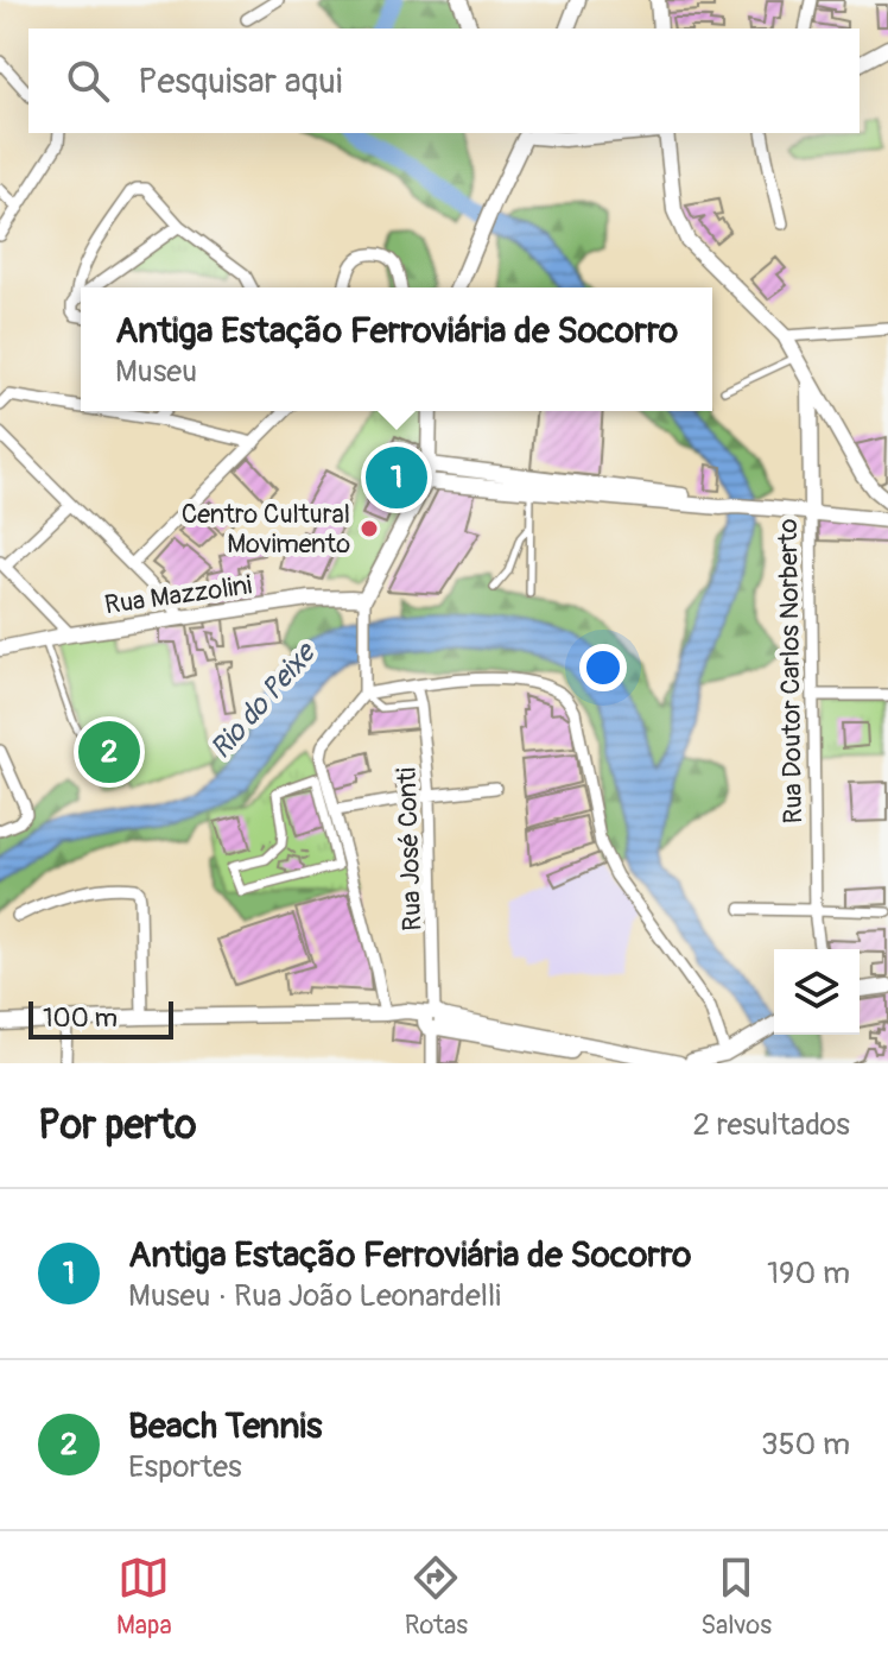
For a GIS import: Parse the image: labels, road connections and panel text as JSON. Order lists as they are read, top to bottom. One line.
{"streets":{"street":["Rua Mazzolini","Rua Doutor Carlos Norberto","Rua José Conti"]},"water":["Rio do Peixe"],"places":["Centro Cultural Movimento"],"scale_bar":"100 m","page":{"search":"Pesquisar aqui","popup":["Antiga Estação Ferroviária de Socorro","Museu"],"pins":["1","2"],"scale":"100 m","heading":["Por perto","2 resultados"],"list":[{"mark":"1","name":"Antiga Estação Ferroviária de Socorro","note":"Museu · Rua João Leonardelli","value":"190 m"},{"mark":"2","name":"Beach Tennis","note":"Esportes","value":"350 m"}],"nav":["Mapa","Rotas","Salvos"]}}
